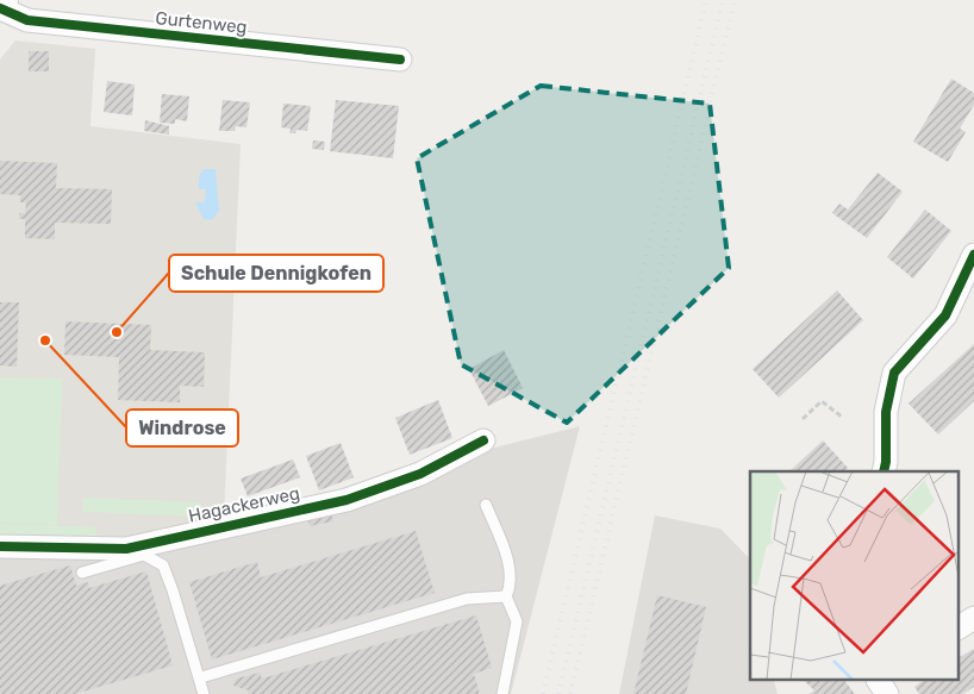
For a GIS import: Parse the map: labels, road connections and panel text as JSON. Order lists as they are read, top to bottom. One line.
{"streets":{"street":["Gurtenweg","Hagackerweg"]},"places":["Schule Dennigkofen","Windrose"]}
